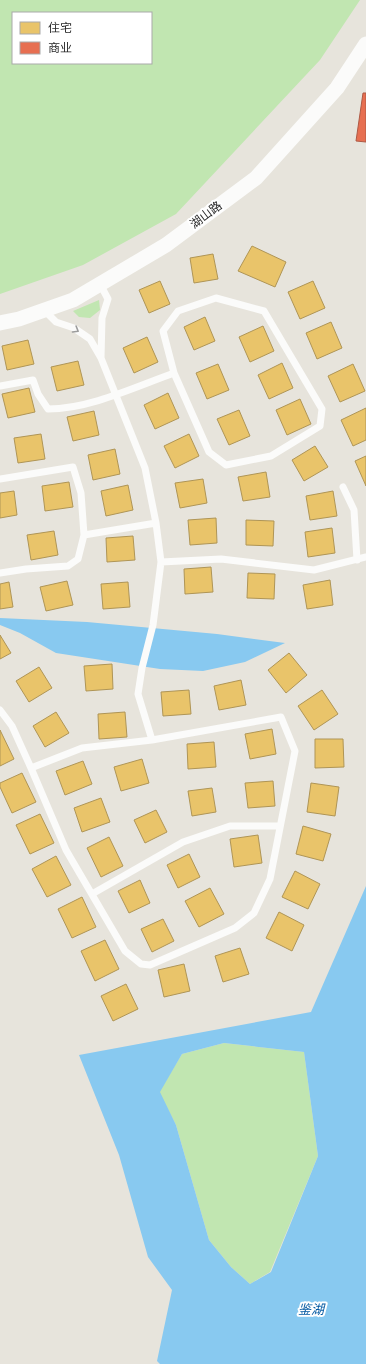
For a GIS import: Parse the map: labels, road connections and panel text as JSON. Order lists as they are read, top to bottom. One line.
{"streets":{"street":["湖山路"]},"water":["鉴湖"],"legend":["住宅","商业"]}
